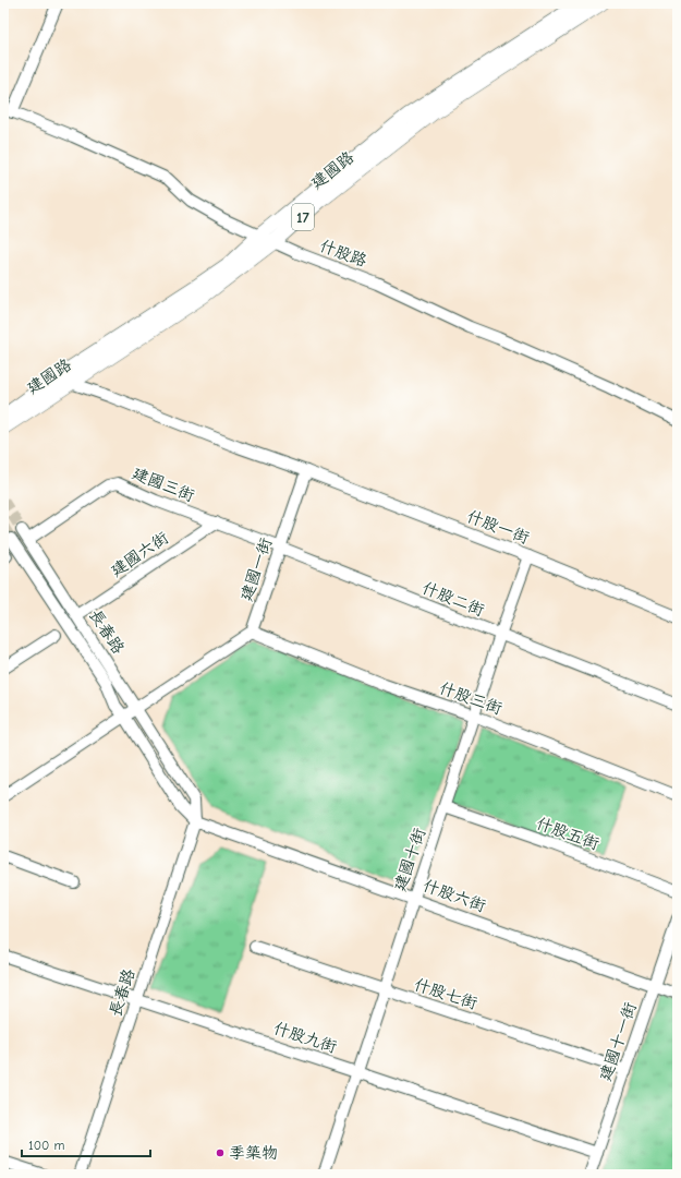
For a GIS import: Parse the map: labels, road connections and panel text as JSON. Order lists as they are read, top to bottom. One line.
{"streets":{"main road":["建國路","17"],"street":["什股路","建國三街","什股一街","建國六街","建國一街","什股二街","長春路","什股三街","什股五街","建國十街","什股六街","什股七街","什股九街","建國十一街"]},"crossings":[["建國路","什股路"],["建國三街","建國六街"],["建國三街","什股二街"],["什股一街","建國一街"],["什股一街","建國十街"],["建國六街","什股二街"],["建國一街","什股二街"],["建國一街","什股三街"],["什股二街","建國十街"],["長春路","什股六街"],["長春路","什股九街"],["什股三街","建國十街"],["什股五街","建國十街"],["建國十街","什股六街"],["建國十街","什股七街"],["建國十街","什股九街"],["什股六街","建國十一街"],["什股七街","建國十一街"],["什股九街","建國十一街"]],"places":["季築物"],"scale_bar":"100 m"}
